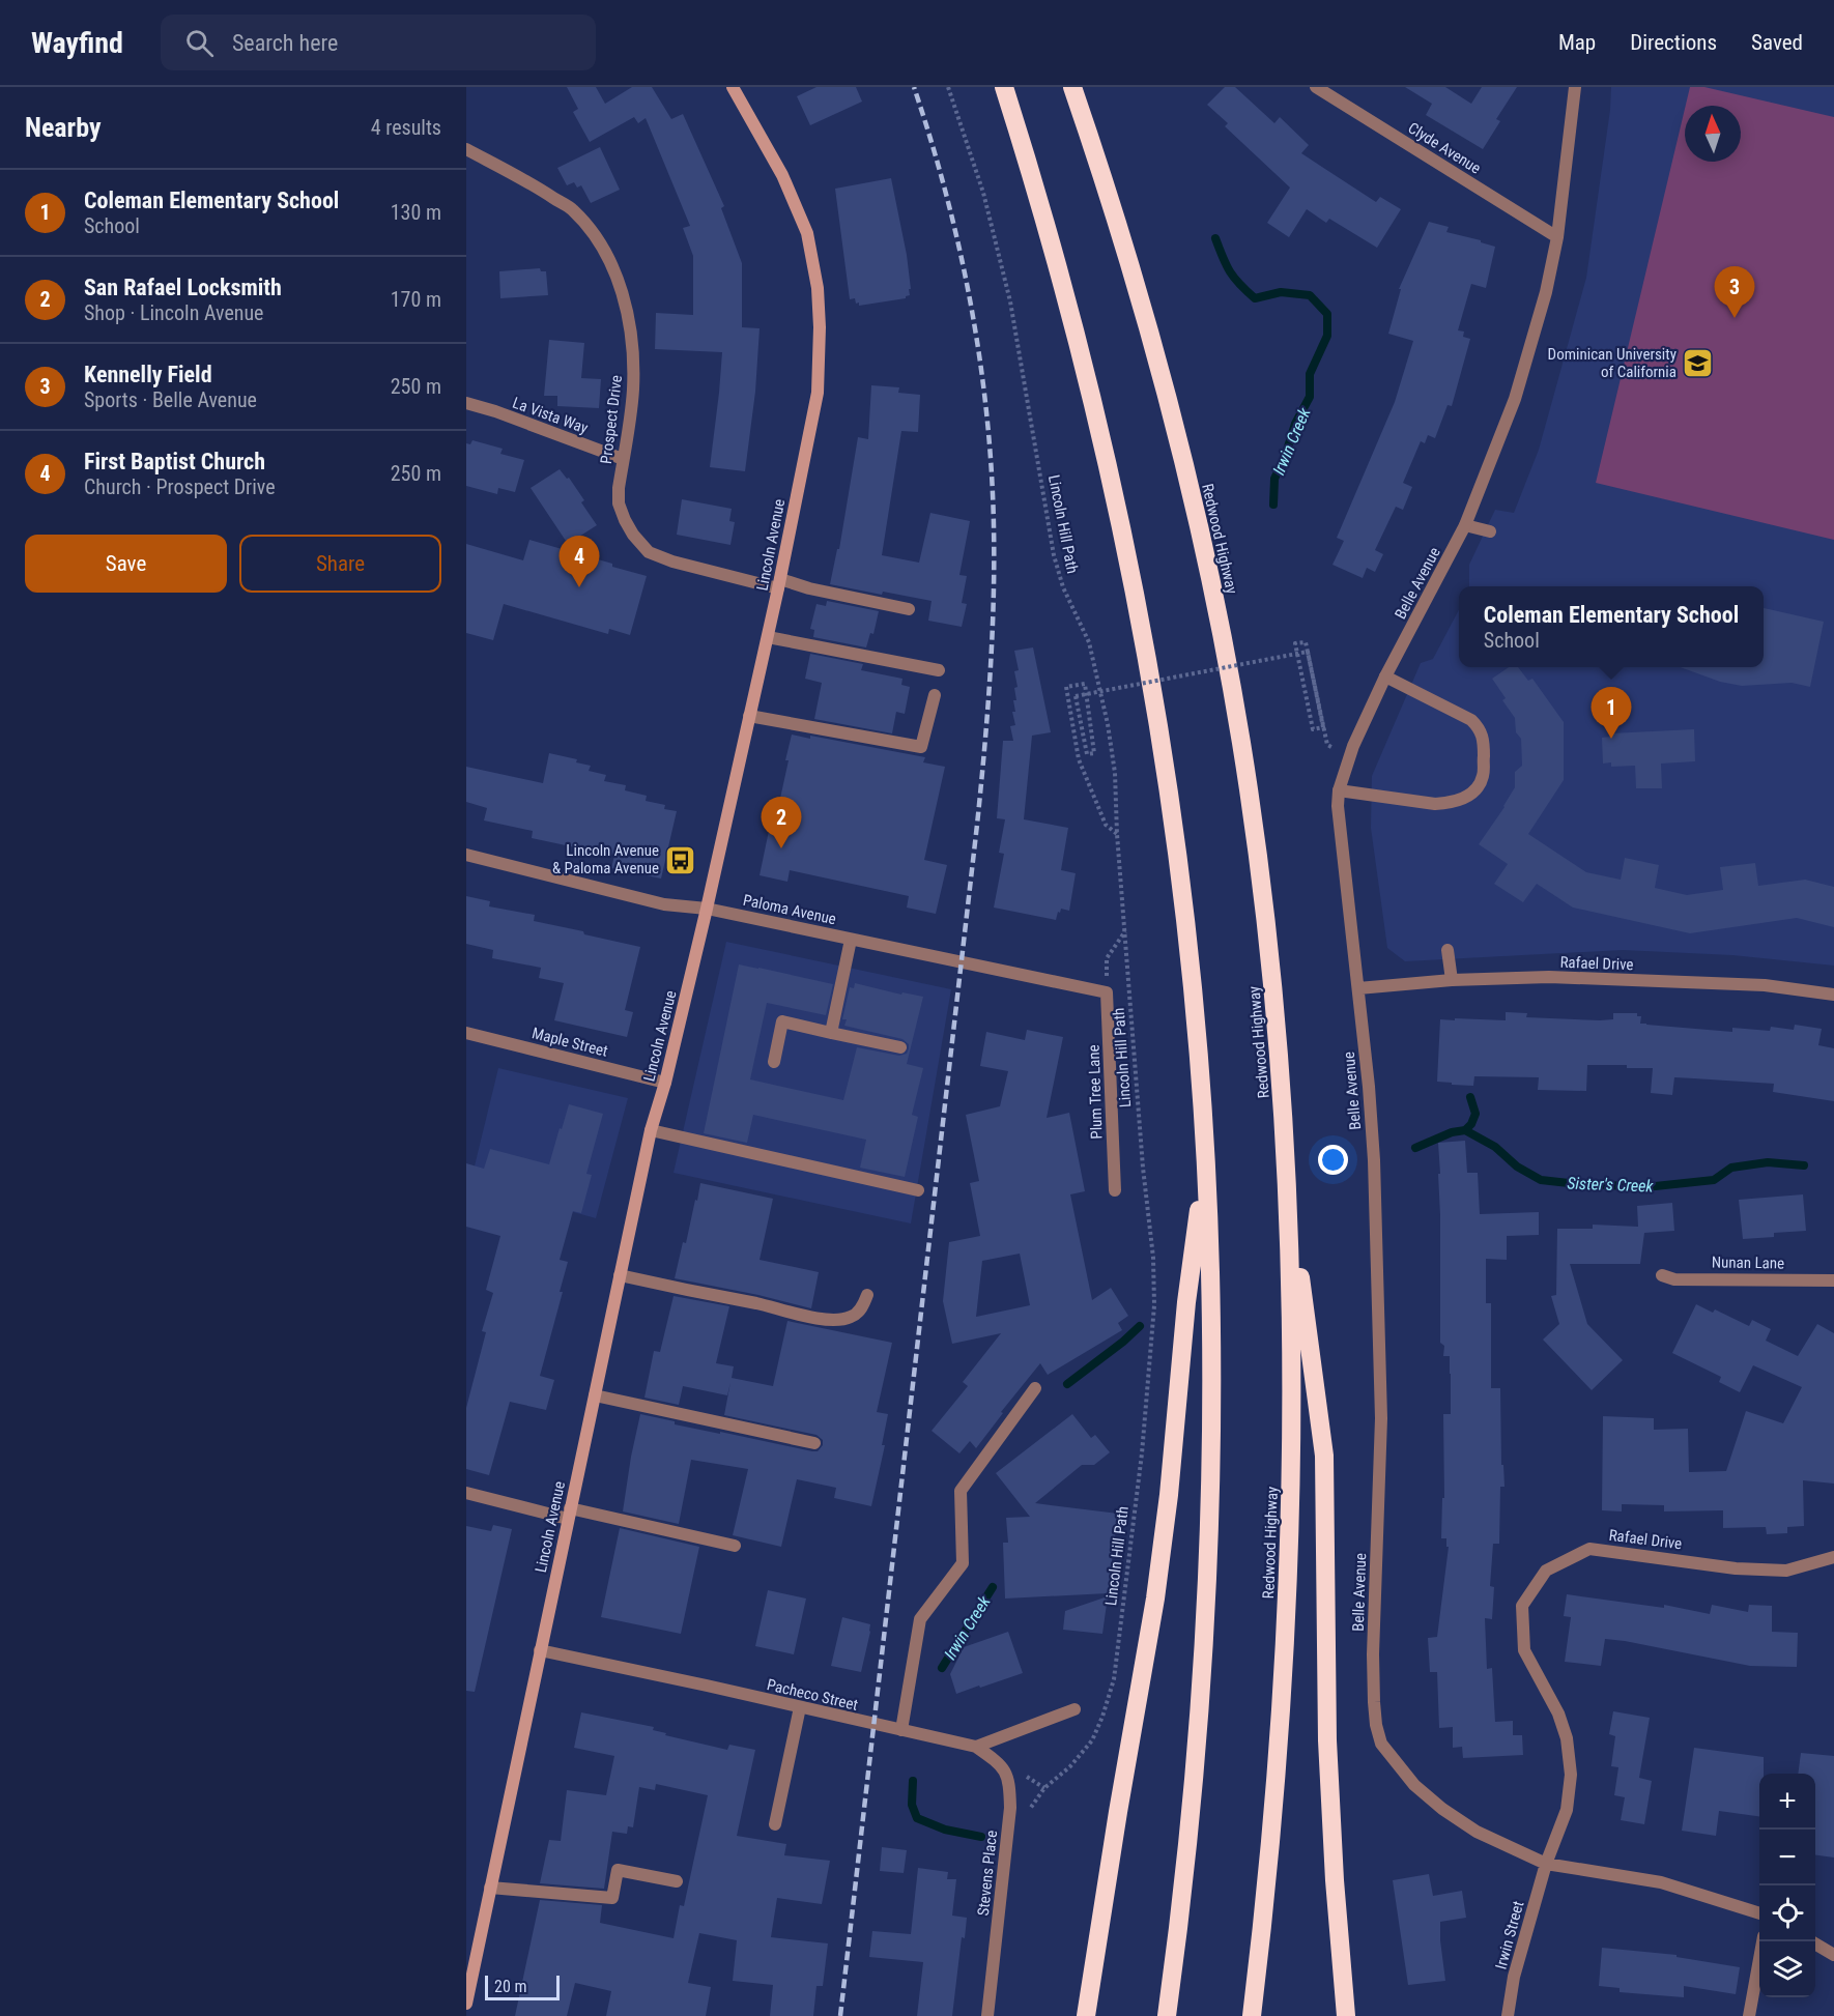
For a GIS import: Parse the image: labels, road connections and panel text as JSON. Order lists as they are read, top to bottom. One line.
{"streets":{"highway":["Redwood Highway"],"main road":["Lincoln Avenue"],"street":["Clyde Avenue","La Vista Way","Prospect Drive","Belle Avenue","Paloma Avenue","Rafael Drive","Maple Street","Plum Tree Lane","Nunan Lane","Pacheco Street","Stevens Place","Irwin Street"],"path":["Lincoln Hill Path"]},"crossings":[["Clyde Avenue","Belle Avenue"],["La Vista Way","Prospect Drive"],["Prospect Drive","Lincoln Avenue"],["Lincoln Avenue","Paloma Avenue"],["Lincoln Avenue","Maple Street"],["Lincoln Avenue","Pacheco Street"],["Belle Avenue","Rafael Drive"],["Belle Avenue","Irwin Street"],["Paloma Avenue","Plum Tree Lane"],["Rafael Drive","Irwin Street"],["Pacheco Street","Stevens Place"]],"water":["Irwin Creek","Sister's Creek"],"places":{"school or university":["Dominican University of California"],"bus stop":["Lincoln Avenue & Paloma Avenue"]},"scale_bar":"20 m","north":"top","page":{"header":"Wayfind","search":"Search here","nav":["Map","Directions","Saved"],"heading":["Nearby","4 results"],"list":[{"mark":"1","name":"Coleman Elementary School","note":"School","value":"130 m"},{"mark":"2","name":"San Rafael Locksmith","note":"Shop · Lincoln Avenue","value":"170 m"},{"mark":"3","name":"Kennelly Field","note":"Sports · Belle Avenue","value":"250 m"},{"mark":"4","name":"First Baptist Church","note":"Church · Prospect Drive","value":"250 m"}],"pins":["3","4","1","2"],"buttons":["Save","Share"],"popup":["Coleman Elementary School","School"],"map_buttons":["+","−"],"scale":"20 m"}}
